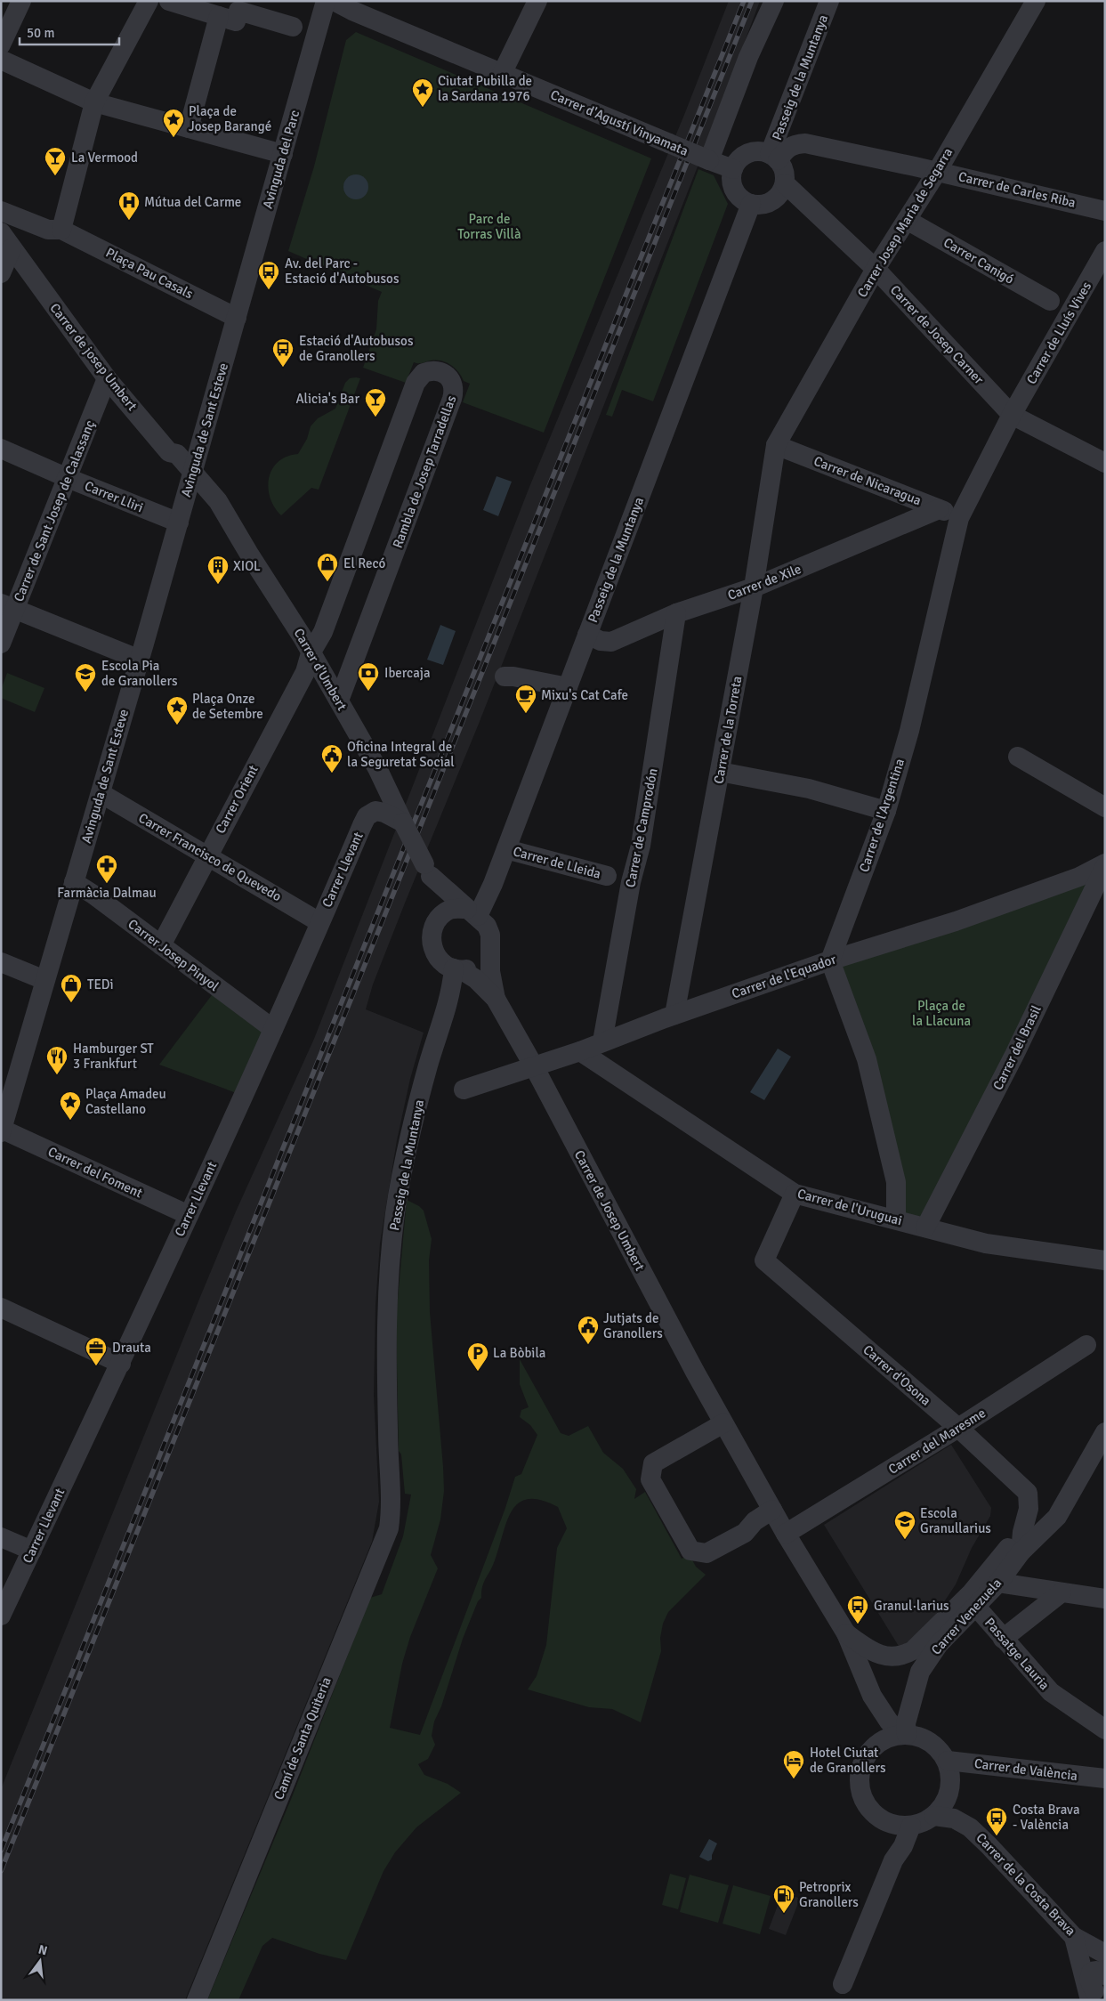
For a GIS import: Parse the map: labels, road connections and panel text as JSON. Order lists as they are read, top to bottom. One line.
{"streets":{"street":["Passeig de la Muntanya","Carrer d'Agustí Vinyamata","Avinguda del Parc","Carrer de Carles Riba","Carrer Josep Maria de Segarra","Carrer Canigó","Plaça Pau Casals","Carrer de Lluís Vives","Carrer de Josep Carner","Carrer de josep Umbert","Avinguda de Sant Esteve","Rambla de Josep Tarradellas","Carrer de Nicaragua","Carrer Lliri","Carrer de Sant Josep de Calassanç","Carrer de Xile","Carrer d'Umbert","Carrer de la Torreta","Carrer Orient","Carrer de l'Argentina","Carrer de Camprodón","Carrer Francisco de Quevedo","Carrer de Lleida","Carrer Llevant","Carrer Josep Pinyol","Carrer de l'Equador","Carrer del Brasil","Carrer del Foment","Carrer de l'Uruguai","Carrer de Josep Umbert","Carrer d'Osona","Carrer del Maresme","Carrer Venezuela","Passatge Lauria","Camí de Santa Quiteria","Carrer de València","Carrer de la Costa Brava"]},"crossings":[["Passeig de la Muntanya","Carrer d'Agustí Vinyamata"],["Passeig de la Muntanya","Carrer de Carles Riba"],["Passeig de la Muntanya","Carrer de Josep Carner"],["Passeig de la Muntanya","Carrer de Xile"],["Passeig de la Muntanya","Carrer de Lleida"],["Passeig de la Muntanya","Camí de Santa Quiteria"],["Carrer d'Agustí Vinyamata","Carrer de Carles Riba"],["Carrer d'Agustí Vinyamata","Carrer de Josep Carner"],["Avinguda del Parc","Plaça Pau Casals"],["Avinguda del Parc","Avinguda de Sant Esteve"],["Carrer de Carles Riba","Carrer Josep Maria de Segarra"],["Carrer de Carles Riba","Carrer de Josep Carner"],["Carrer Josep Maria de Segarra","Carrer Canigó"],["Carrer Josep Maria de Segarra","Carrer de Josep Carner"],["Carrer Josep Maria de Segarra","Carrer de Nicaragua"],["Carrer Josep Maria de Segarra","Carrer de la Torreta"],["Plaça Pau Casals","Avinguda de Sant Esteve"],["Carrer de Lluís Vives","Carrer de Josep Carner"],["Carrer de Lluís Vives","Carrer de l'Argentina"],["Carrer de Josep Carner","Carrer de l'Argentina"],["Carrer de josep Umbert","Avinguda de Sant Esteve"],["Carrer de josep Umbert","Carrer de Sant Josep de Calassanç"],["Carrer de josep Umbert","Carrer d'Umbert"],["Avinguda de Sant Esteve","Carrer Lliri"],["Avinguda de Sant Esteve","Carrer d'Umbert"],["Avinguda de Sant Esteve","Carrer Francisco de Quevedo"],["Avinguda de Sant Esteve","Carrer Josep Pinyol"],["Avinguda de Sant Esteve","Carrer del Foment"],["Rambla de Josep Tarradellas","Carrer d'Umbert"],["Rambla de Josep Tarradellas","Carrer Orient"],["Carrer de Nicaragua","Carrer de Xile"],["Carrer de Nicaragua","Carrer de la Torreta"],["Carrer de Nicaragua","Carrer de l'Argentina"],["Carrer Lliri","Carrer de Sant Josep de Calassanç"],["Carrer de Xile","Carrer de la Torreta"],["Carrer de Xile","Carrer de Camprodón"],["Carrer d'Umbert","Carrer Orient"],["Carrer d'Umbert","Carrer Llevant"],["Carrer de la Torreta","Carrer de l'Equador"],["Carrer Orient","Carrer Francisco de Quevedo"],["Carrer Orient","Carrer Josep Pinyol"],["Carrer de l'Argentina","Carrer de l'Equador"],["Carrer de Camprodón","Carrer de Lleida"],["Carrer de Camprodón","Carrer de l'Equador"],["Carrer Francisco de Quevedo","Carrer Llevant"],["Carrer Llevant","Carrer Josep Pinyol"],["Carrer Llevant","Carrer del Foment"],["Carrer de l'Equador","Carrer del Brasil"],["Carrer de l'Equador","Carrer de l'Uruguai"],["Carrer de l'Equador","Carrer de Josep Umbert"],["Carrer del Brasil","Carrer de l'Uruguai"],["Carrer de l'Uruguai","Carrer d'Osona"],["Carrer de Josep Umbert","Carrer del Maresme"],["Carrer de Josep Umbert","Carrer Venezuela"],["Carrer d'Osona","Carrer del Maresme"],["Carrer d'Osona","Carrer Venezuela"],["Carrer Venezuela","Passatge Lauria"],["Carrer Venezuela","Carrer de València"],["Carrer Venezuela","Carrer de la Costa Brava"],["Carrer de València","Carrer de la Costa Brava"]],"parks":["Parc de Torras Villà","Plaça de la Llacuna"],"places":{"place":["Ciutat Pubilla de la Sardana 1976","Plaça de Josep Barangé","Plaça Onze de Setembre","Plaça Amadeu Castellano"],"bar":["La Vermood","Alicia's Bar"],"hospital":["Mútua del Carme"],"bus stop":["Av. del Parc - Estació d'Autobusos","Estació d'Autobusos de Granollers","Granul·larius","Costa Brava - València"],"shop":["El Recó","TEDi"],"building":["XIOL"],"bank":["Ibercaja"],"school or university":["Escola Pia de Granollers","Escola Granullarius"],"cafe":["Mixu's Cat Cafe"],"public building":["Oficina Integral de la Seguretat Social","Jutjats de Granollers"],"pharmacy":["Farmàcia Dalmau"],"restaurant":["Hamburger ST 3 Frankfurt"],"office":["Drauta"],"parking":["La Bòbila"],"hotel":["Hotel Ciutat de Granollers"],"fuel station":["Petroprix Granollers"]},"scale_bar":"50 m","north":"top"}
